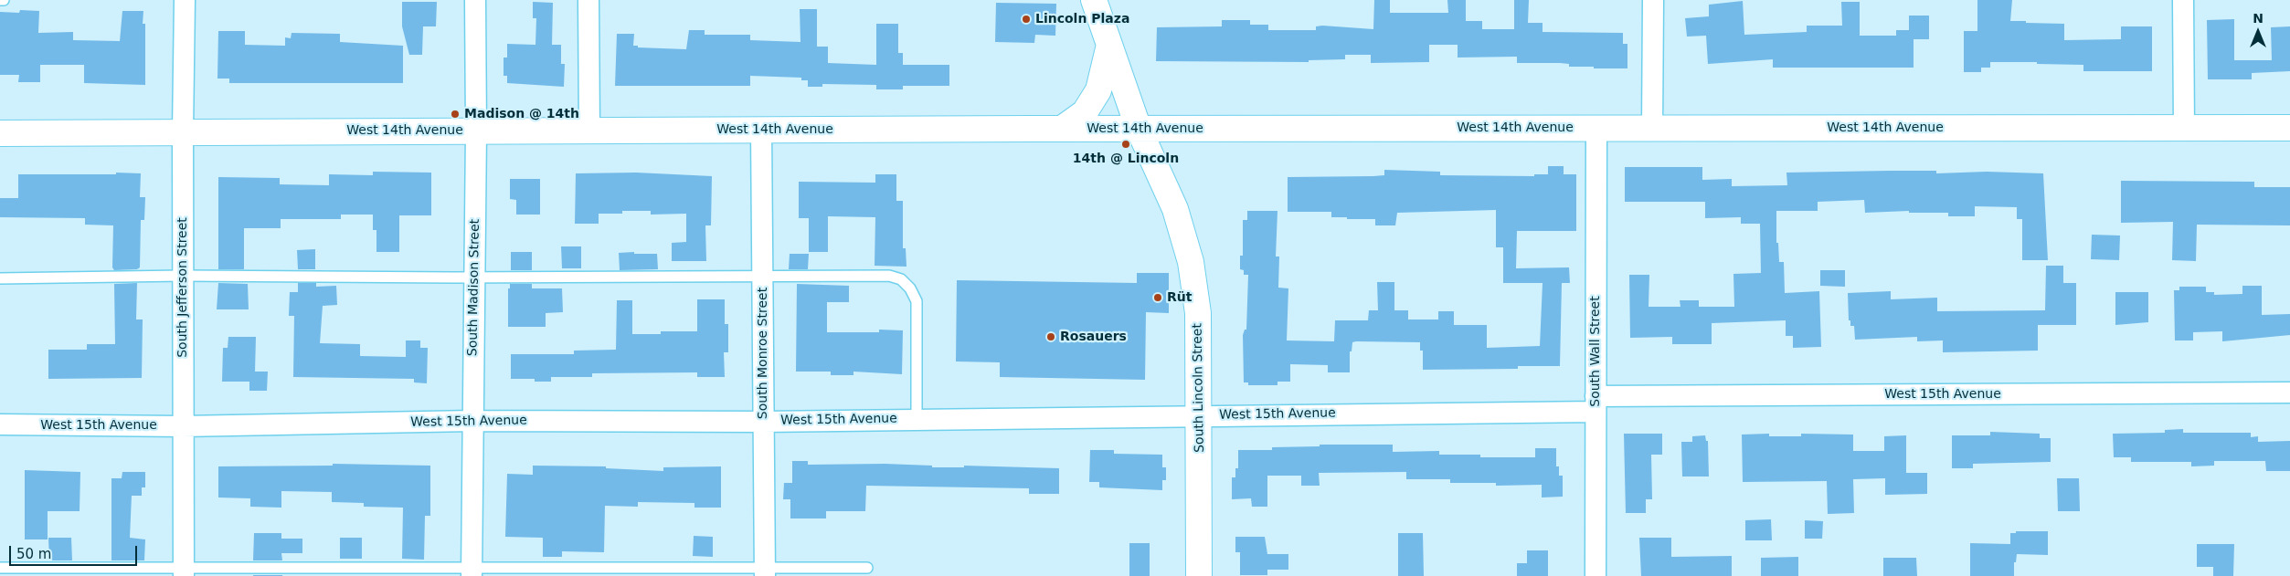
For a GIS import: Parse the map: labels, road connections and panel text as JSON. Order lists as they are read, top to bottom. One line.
{"streets":{"street":["West 14th Avenue","South Jefferson Street","South Madison Street","South Wall Street","South Monroe Street","South Lincoln Street","West 15th Avenue"]},"crossings":[["West 14th Avenue","South Jefferson Street"],["West 14th Avenue","South Madison Street"],["West 14th Avenue","South Wall Street"],["West 14th Avenue","South Monroe Street"],["West 14th Avenue","South Lincoln Street"],["South Jefferson Street","West 15th Avenue"],["South Madison Street","West 15th Avenue"],["South Wall Street","West 15th Avenue"],["South Monroe Street","West 15th Avenue"],["South Lincoln Street","West 15th Avenue"]],"places":["Lincoln Plaza","Madison @ 14th","14th @ Lincoln","Rüt","Rosauers"],"scale_bar":"50 m","north":"top"}
